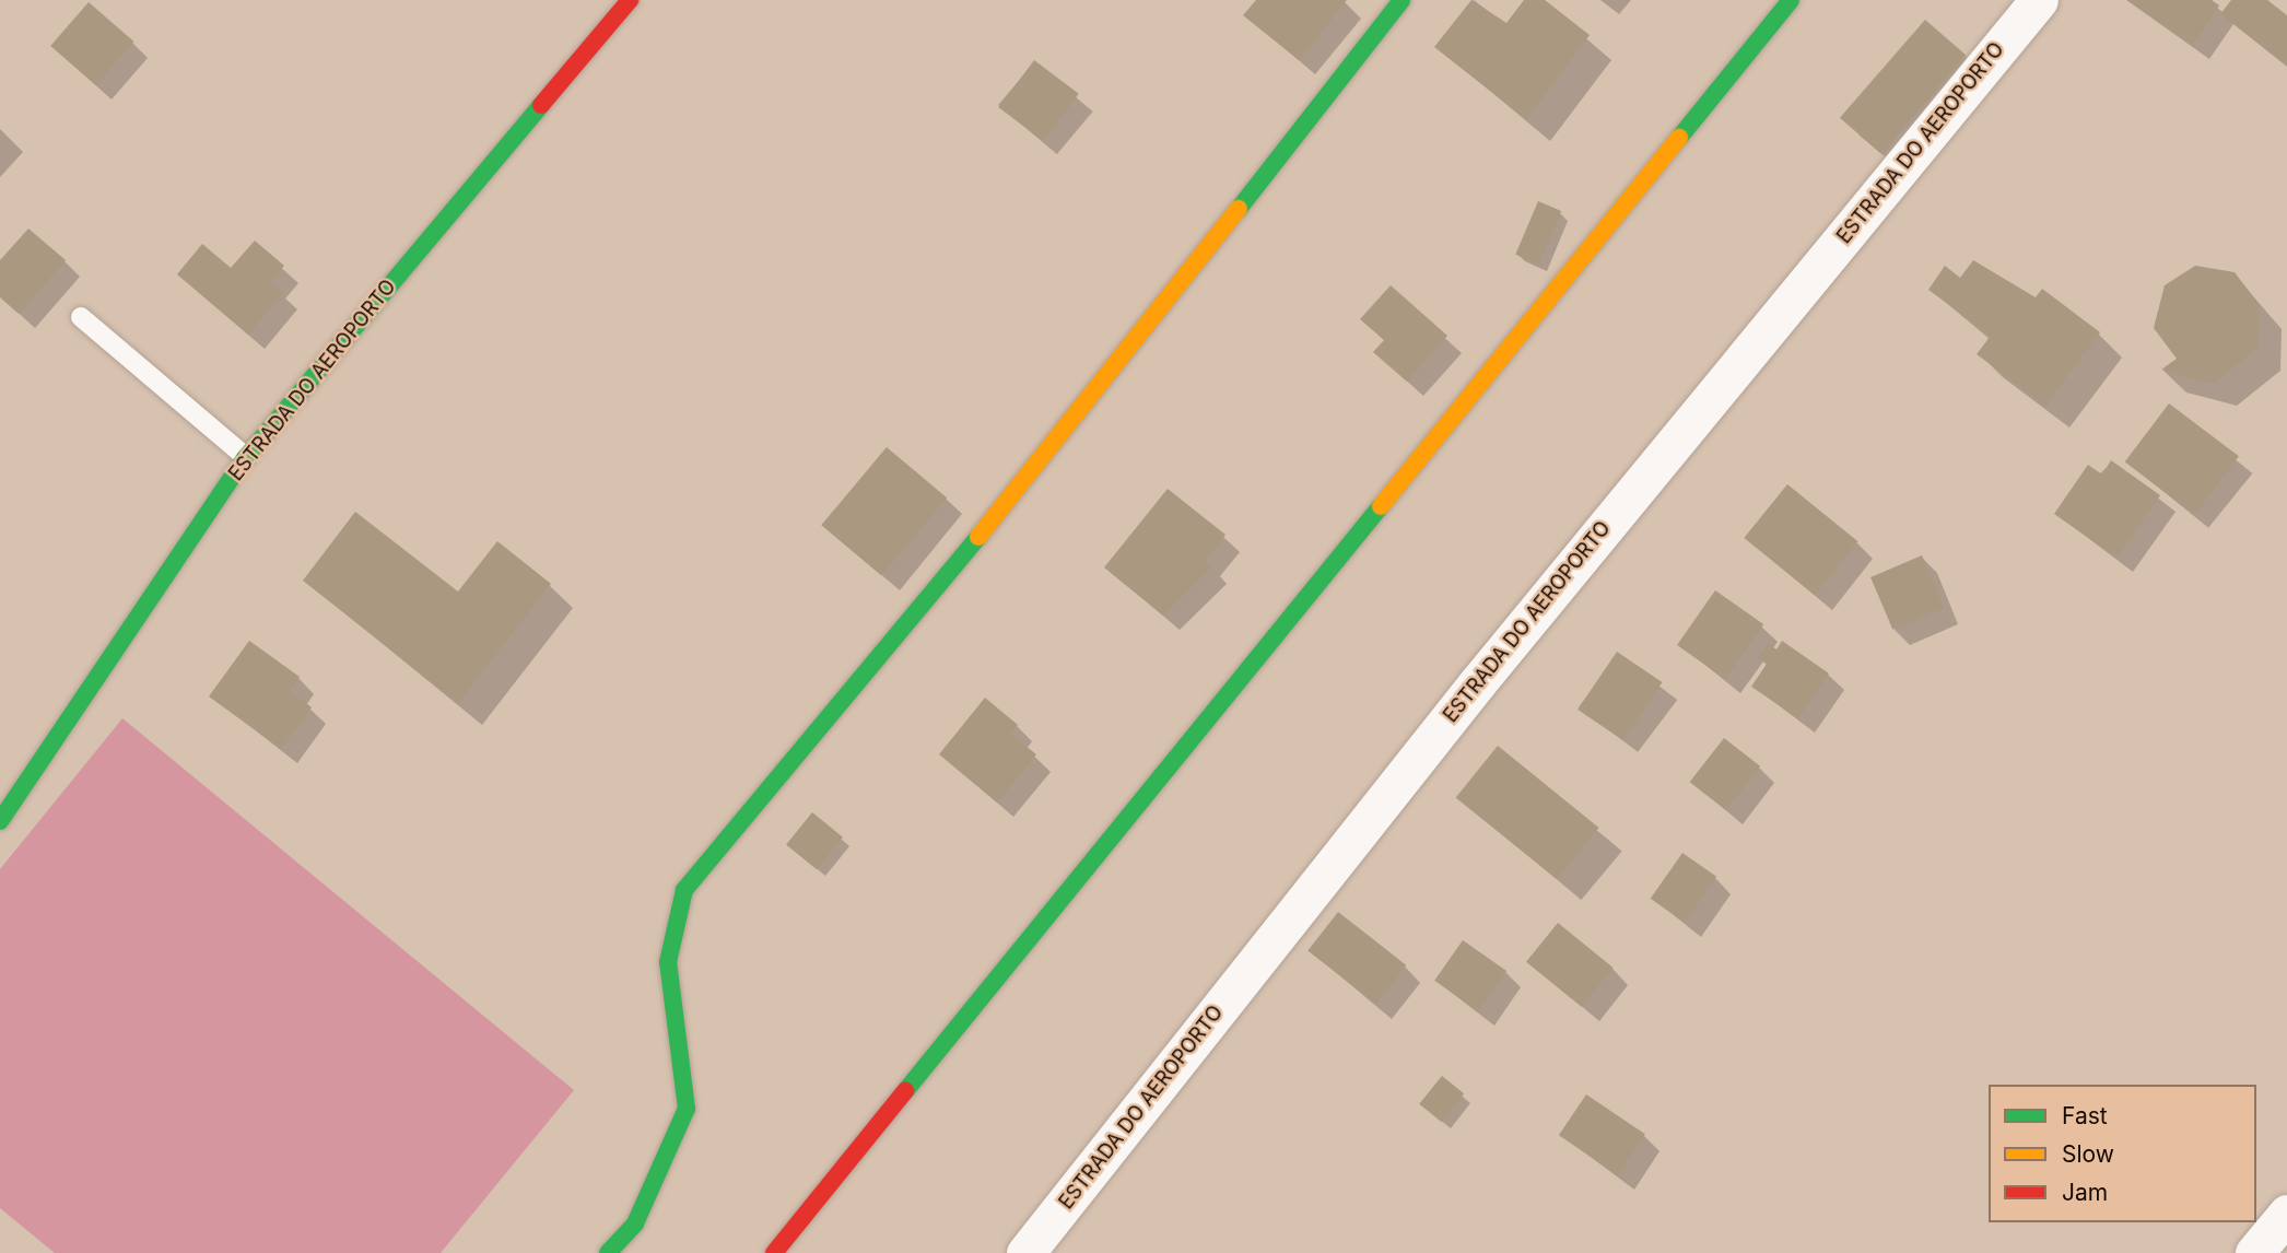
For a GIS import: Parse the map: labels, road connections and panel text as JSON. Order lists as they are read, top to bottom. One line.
{"streets":{"street":["ESTRADA DO AEROPORTO"]},"legend":["Fast","Slow","Jam"]}
